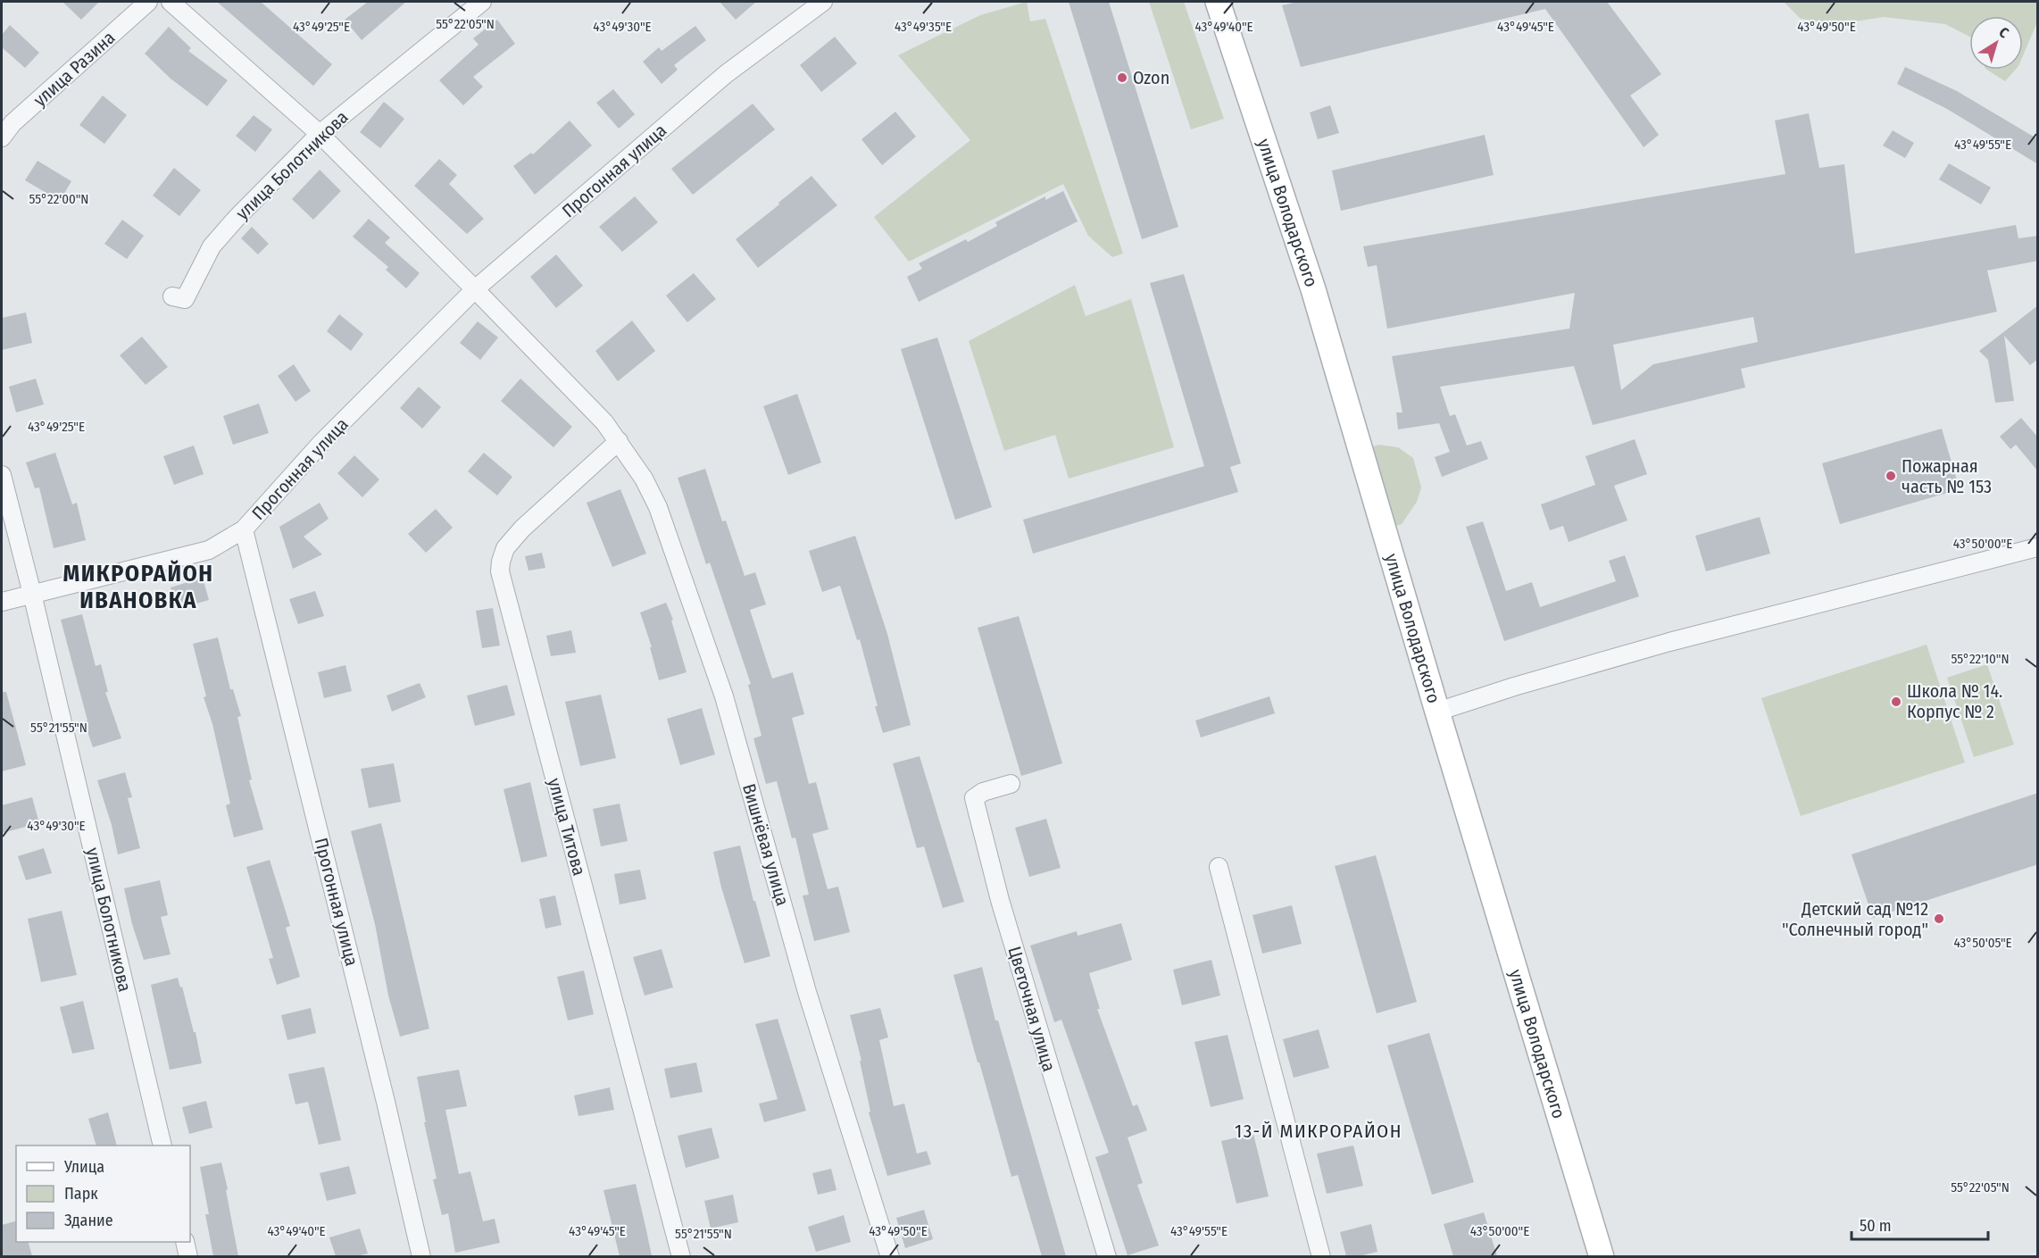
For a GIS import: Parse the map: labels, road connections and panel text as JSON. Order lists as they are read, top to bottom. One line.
{"streets":{"main road":["улица Володарского"],"street":["улица Разина","улица Болотникова","Прогонная улица","улица Титова","Вишнёвая улица","Цветочная улица"]},"crossings":[["улица Болотникова","Вишнёвая улица"],["Прогонная улица","Вишнёвая улица"],["улица Титова","Вишнёвая улица"]],"districts":["МИКРОРАЙОН ИВАНОВКА","13-Й МИКРОРАЙОН"],"places":["Ozon","Пожарная часть № 153","Школа № 14. Корпус № 2","Детский сад №12 \"Солнечный город\""],"legend":["Улица","Парк","Здание"],"scale_bar":"50 m","north":"top right","coordinates":["55°22'05\"N","43°49'25\"E","43°49'30\"E","43°49'35\"E","43°49'40\"E","43°49'45\"E","43°49'50\"E","43°49'55\"E","55°22'00\"N","43°50'00\"E","55°22'10\"N","55°21'55\"N","43°50'05\"E"]}
